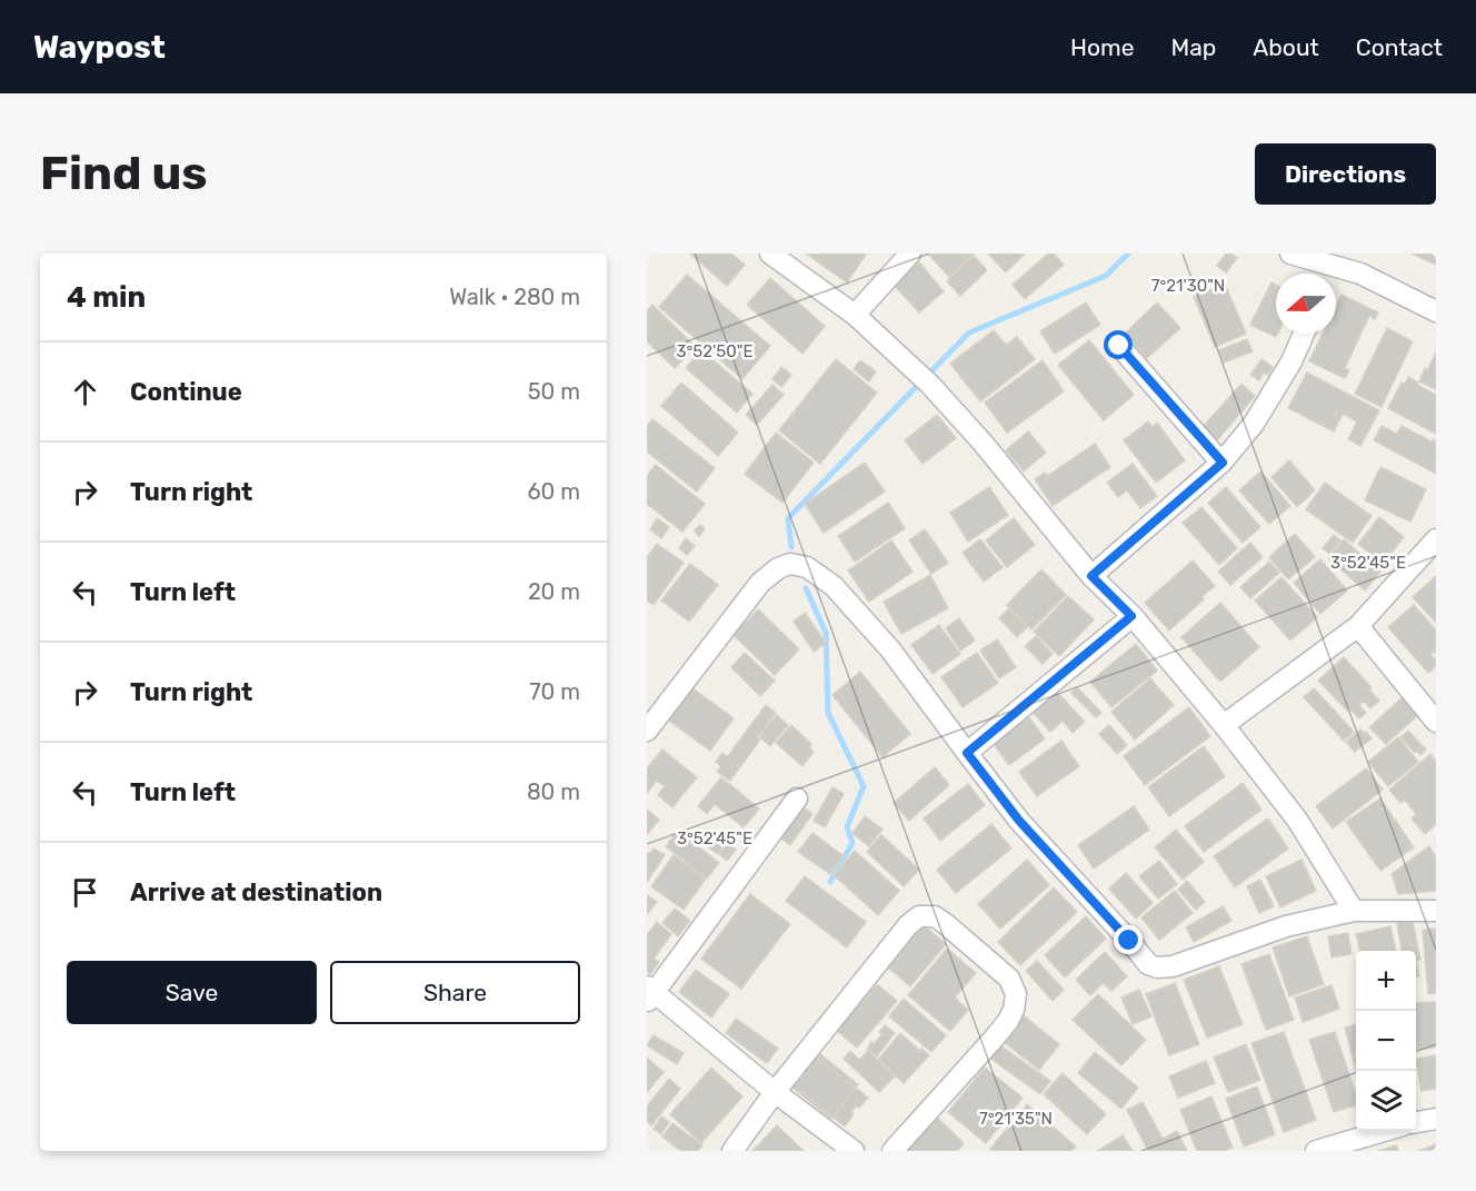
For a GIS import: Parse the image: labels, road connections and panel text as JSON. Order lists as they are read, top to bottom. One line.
{"north":"left","page":{"header":"Waypost","nav":["Home","Map","About","Contact"],"buttons":["Directions",["Save","Share"]],"title":"Find us","heading":["4 min","Walk · 280 m"],"list":[["Continue","50 m"],["Turn right","60 m"],["Turn left","20 m"],["Turn right","70 m"],["Turn left","80 m"],"Arrive at destination"],"map_buttons":["+","−"]},"coordinates":["7°21'30\"N","3°52'50\"E","3°52'45\"E","7°21'35\"N"]}
